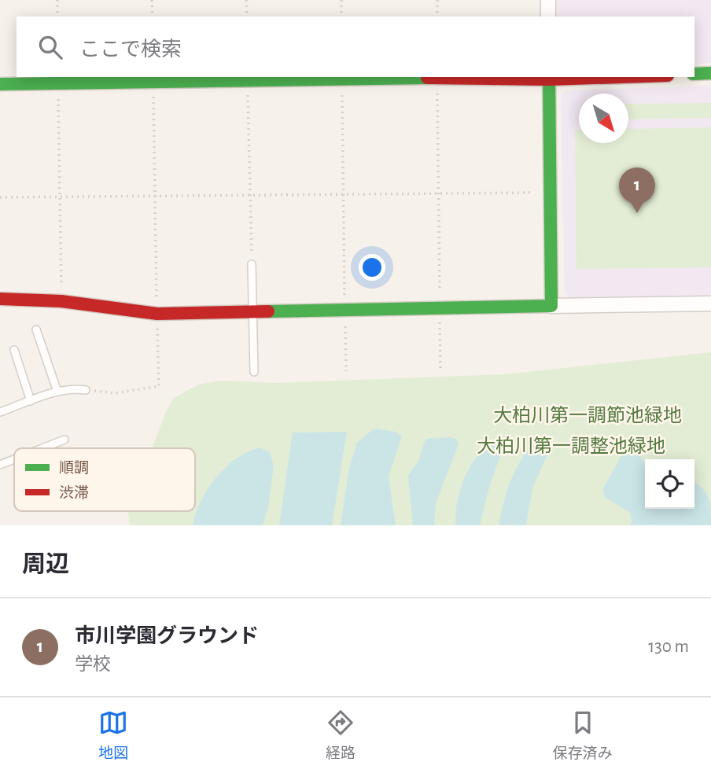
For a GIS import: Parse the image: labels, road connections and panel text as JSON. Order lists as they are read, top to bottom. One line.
{"parks":["大柏川第一調節池緑地","大柏川第一調整池緑地"],"legend":["順調","渋滞"],"north":"bottom right","page":{"search":"ここで検索","pins":"1","heading":"周辺","list":[{"mark":"1","name":"市川学園グラウンド","note":"学校","value":"130 m"}],"nav":["地図","経路","保存済み"]}}
